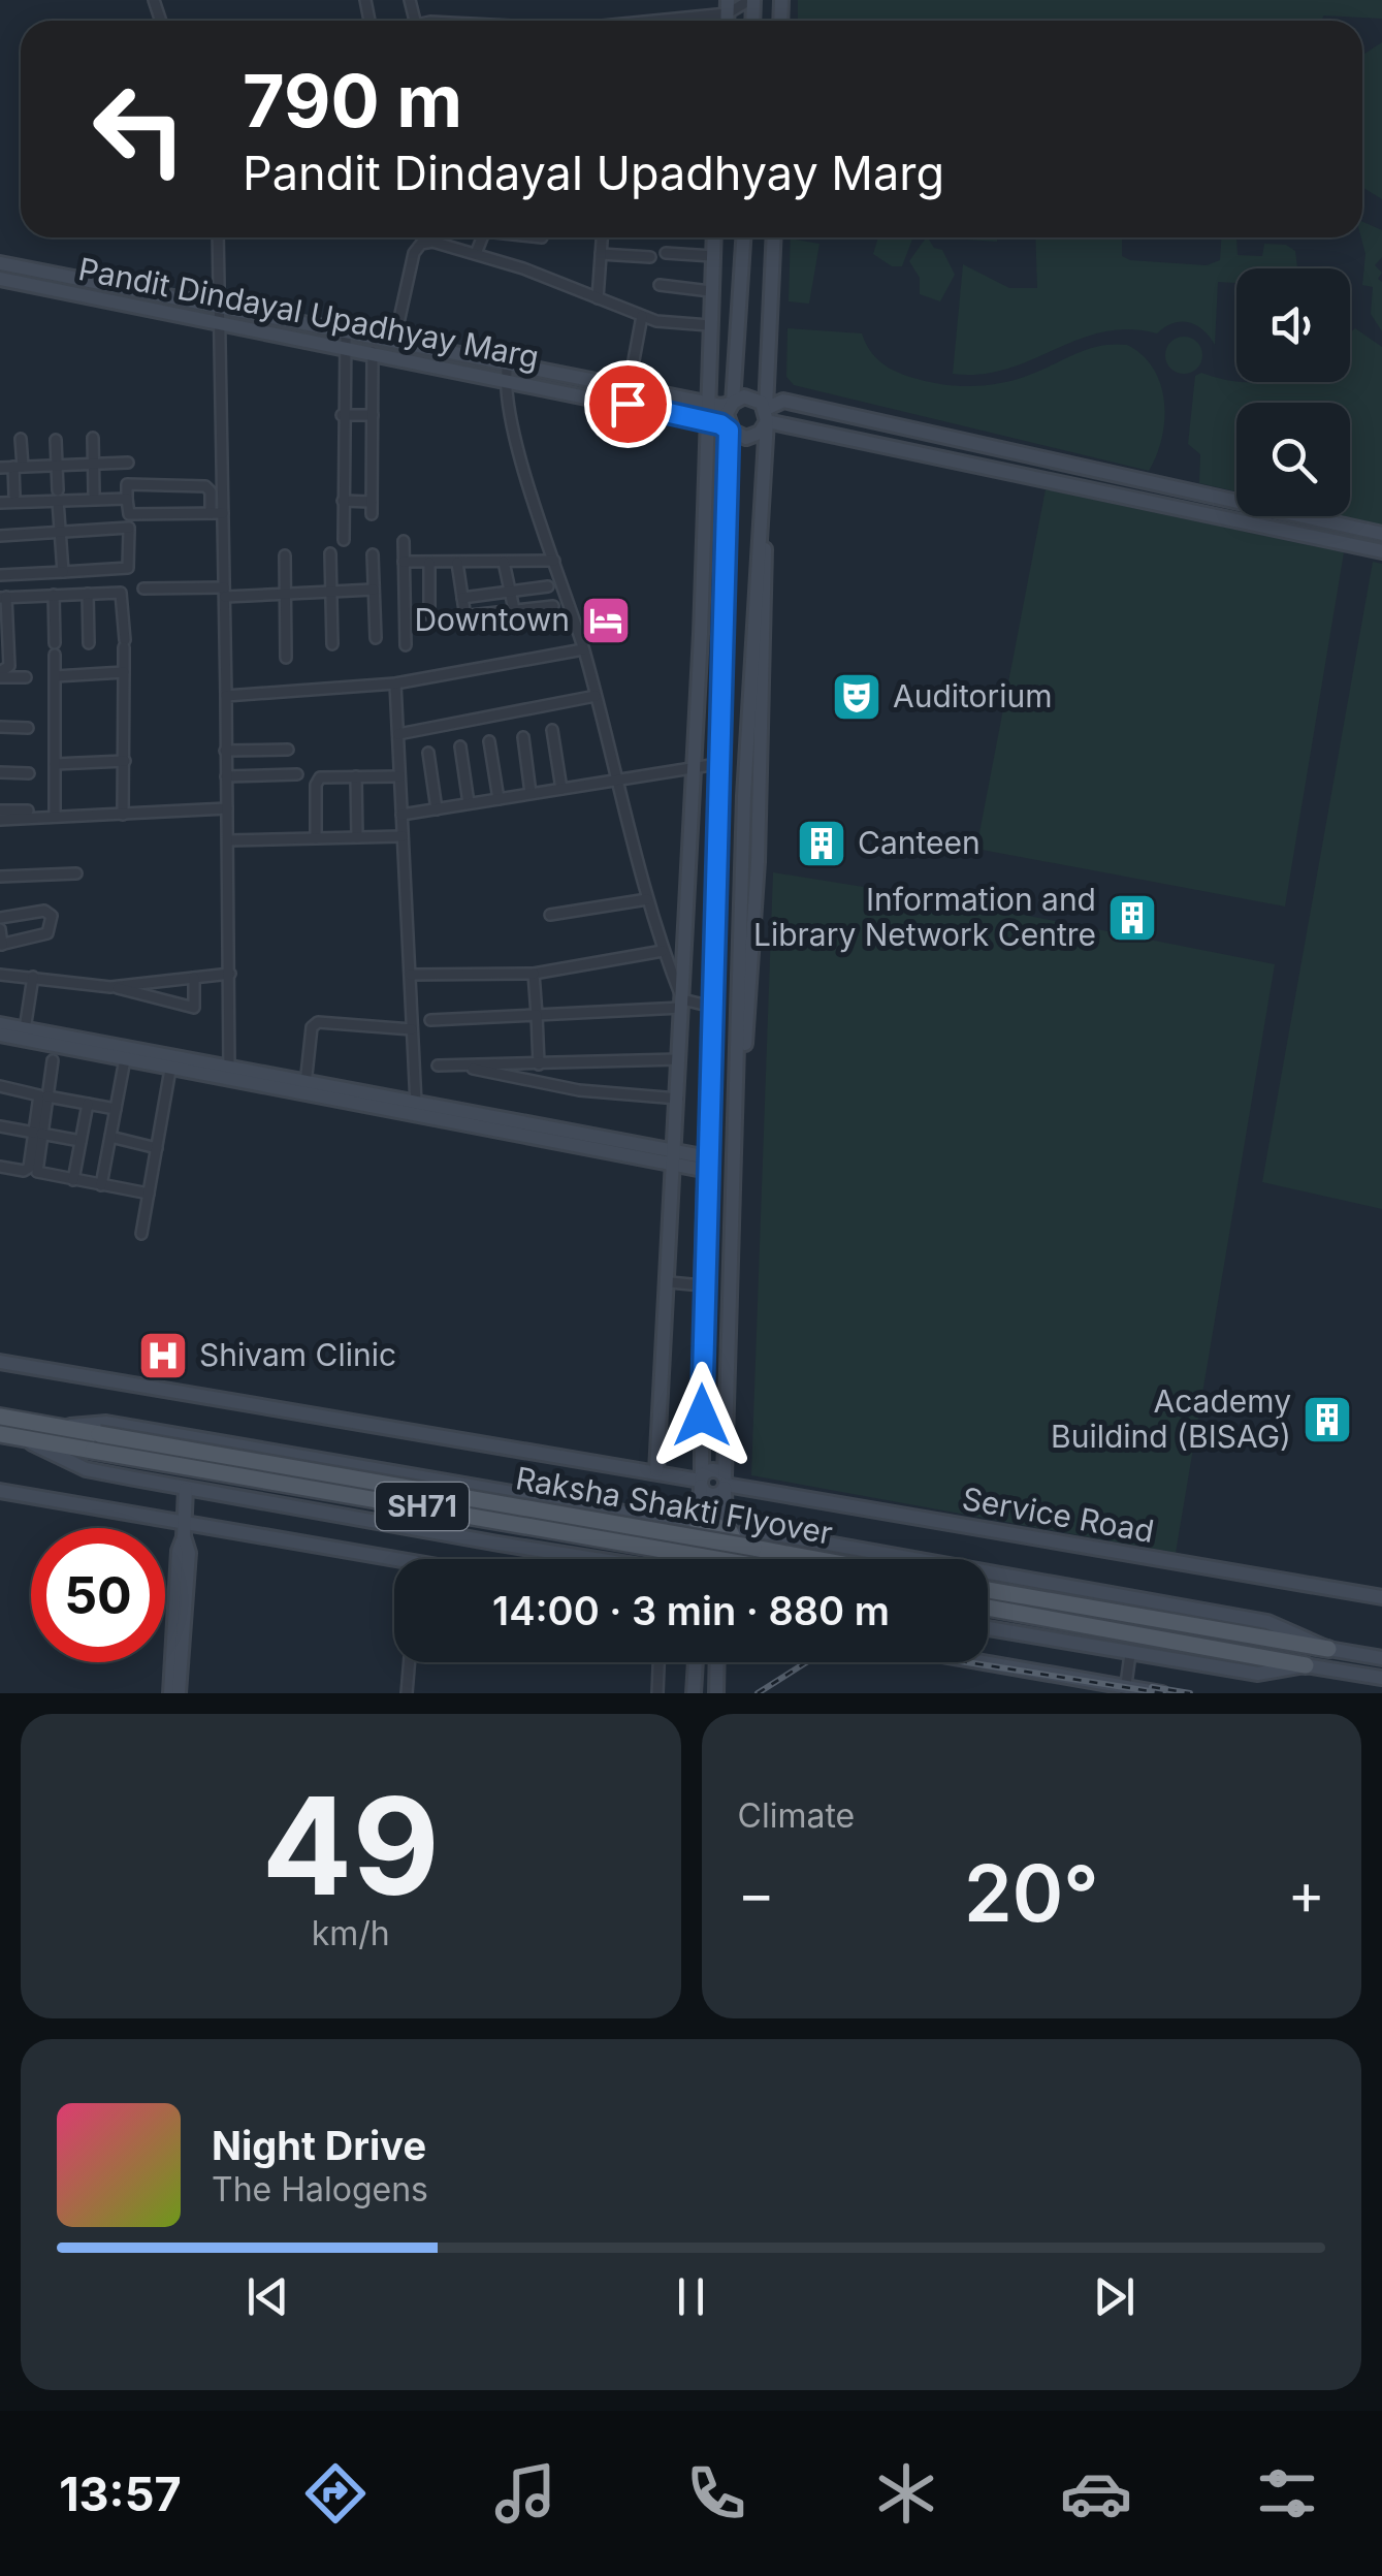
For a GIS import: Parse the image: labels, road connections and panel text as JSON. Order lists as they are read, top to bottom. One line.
{"streets":{"main road":["SH71","Raksha Shakti Flyover"],"street":["Pandit Dindayal Upadhyay Marg","Service Road"]},"crossings":[["SH71","Raksha Shakti Flyover"]],"places":{"hotel":["Downtown"],"theatre":["Auditorium"],"building":["Canteen","Information and Library Network Centre","Academy Buildind (BISAG)"],"hospital":["Shivam Clinic"]},"page":{"turn":["790 m","Pandit Dindayal Upadhyay Marg"],"limit":"50","trip":"14:00 · 3 min · 880 m","tile":[["49","km/h"],"Climate"],"heat":["−","20°","+"],"song":["Night Drive","The Halogens"],"tabs":"13:57"}}
